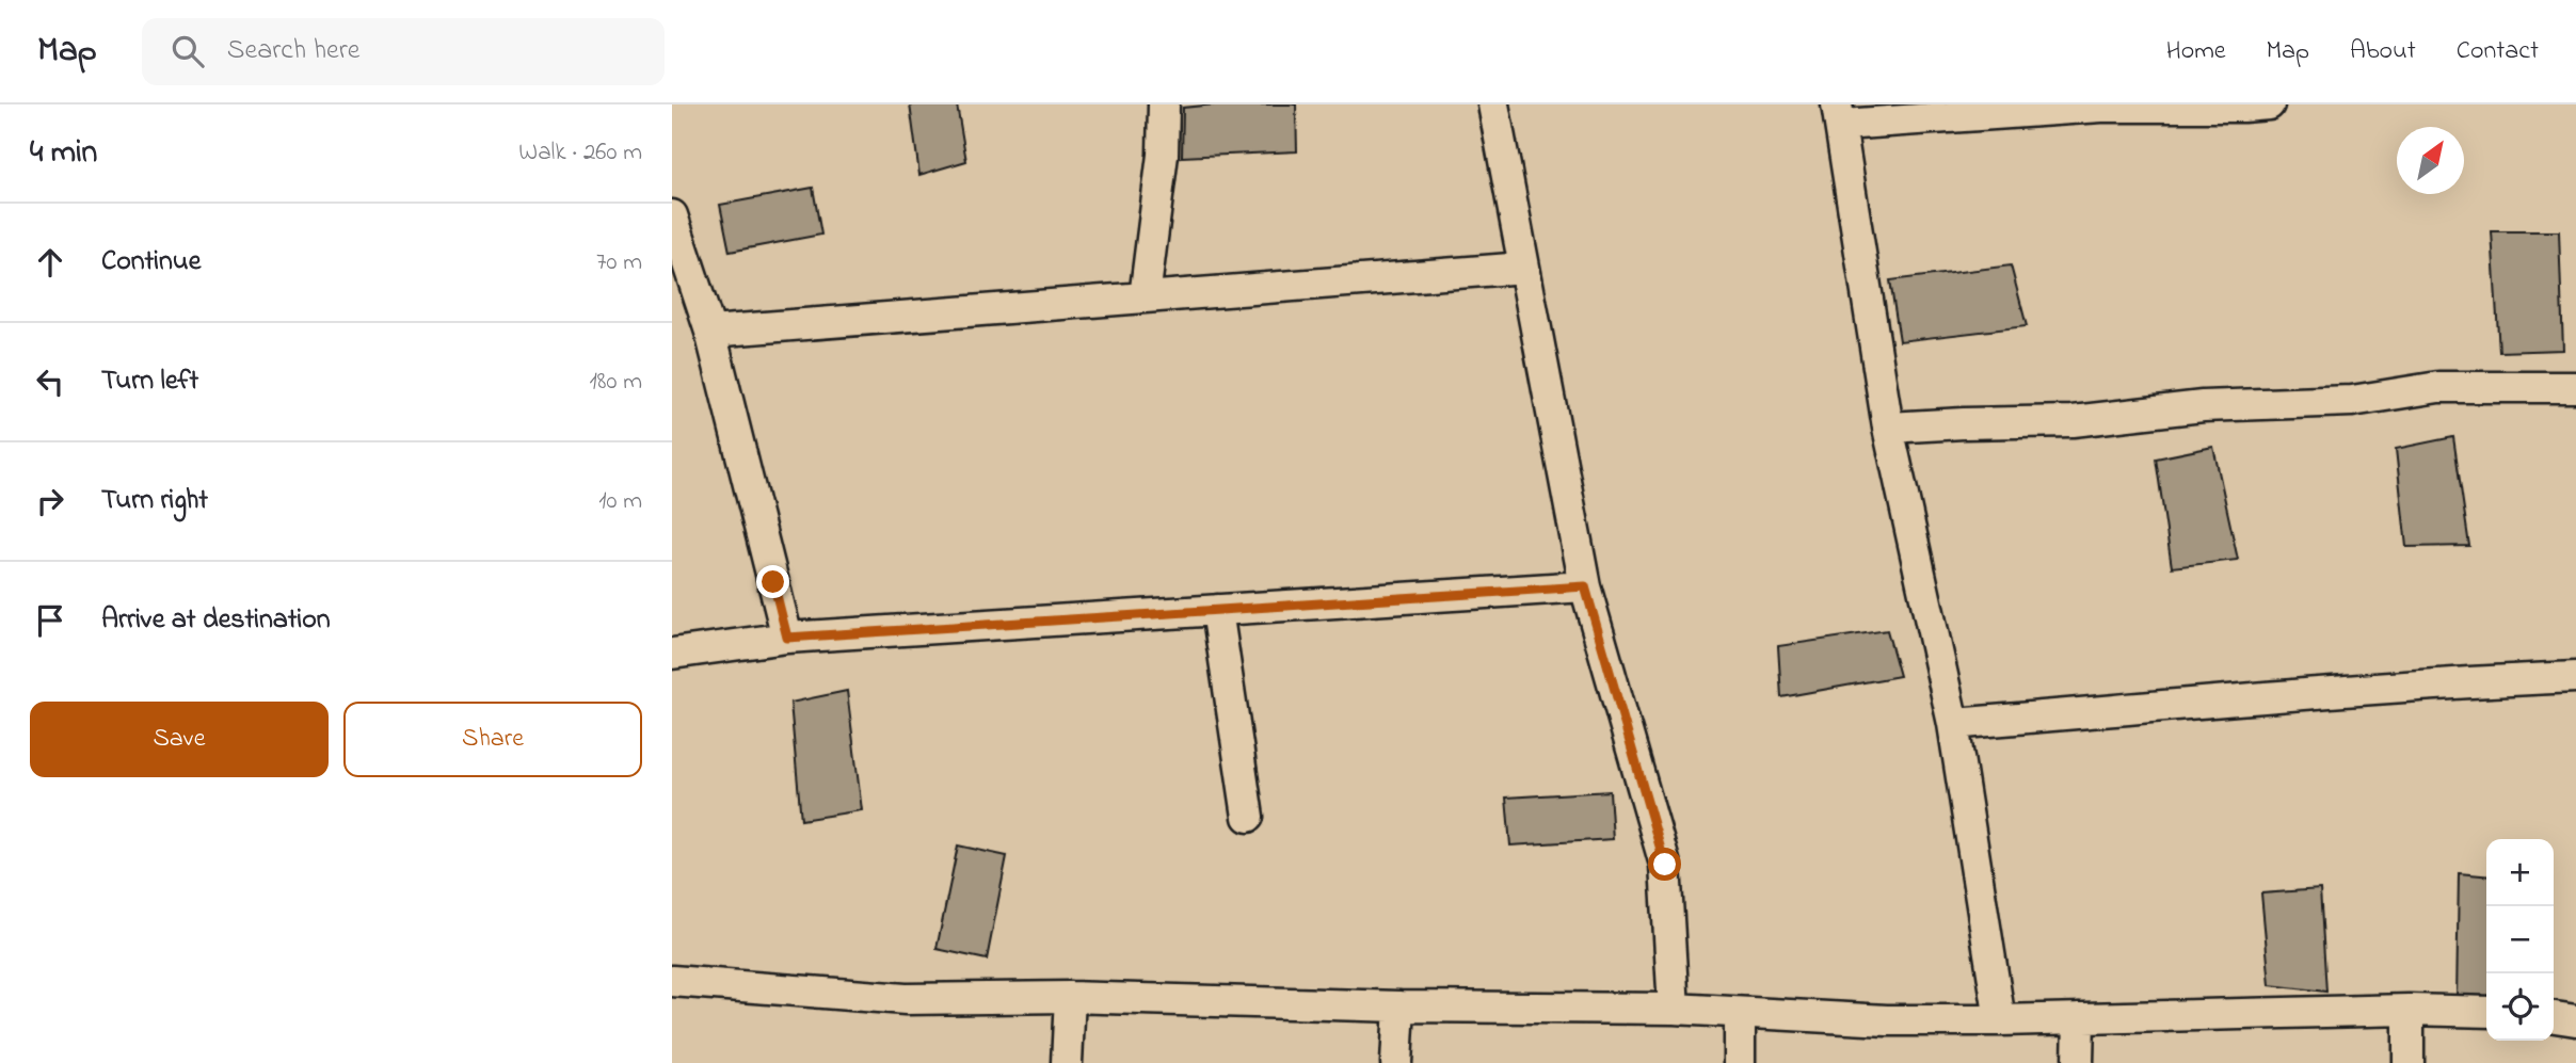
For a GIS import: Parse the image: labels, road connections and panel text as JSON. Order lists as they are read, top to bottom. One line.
{"north":"top right","page":{"header":"Map","search":"Search here","nav":["Home","Map","About","Contact"],"heading":["4 min","Walk · 260 m"],"list":[["Continue","70 m"],["Turn left","180 m"],["Turn right","10 m"],"Arrive at destination"],"buttons":["Save","Share"],"map_buttons":["+","−"]}}
